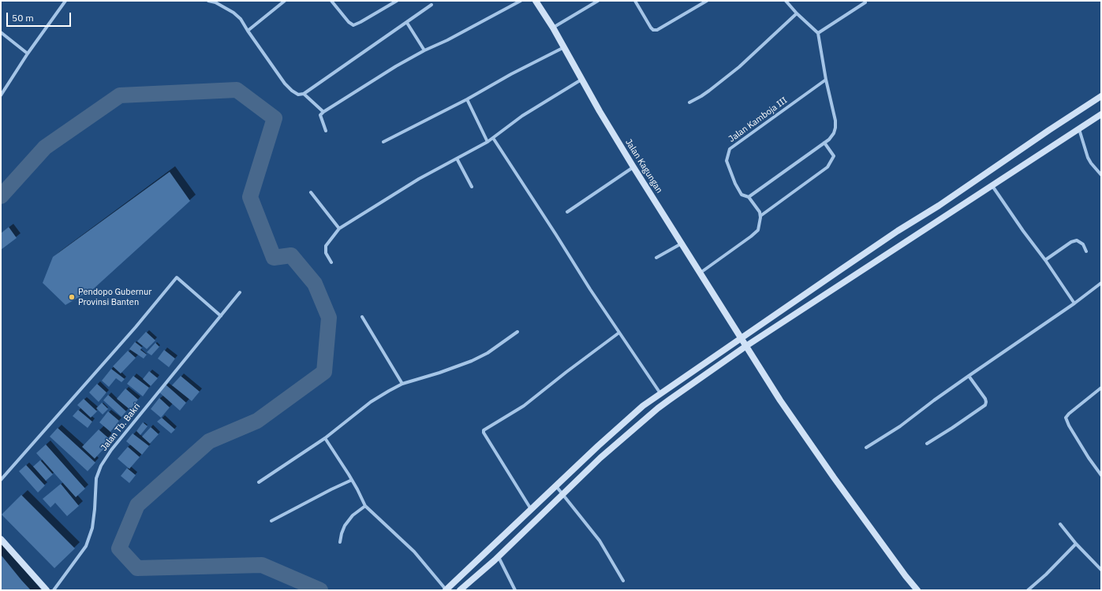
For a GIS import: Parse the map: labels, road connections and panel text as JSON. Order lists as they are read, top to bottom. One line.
{"streets":{"main road":["Jalan Kagungan"],"street":["Jalan Kamboja III","Jalan Tb. Bakri"]},"places":["Pendopo Gubernur Provinsi Banten"],"scale_bar":"50 m"}
